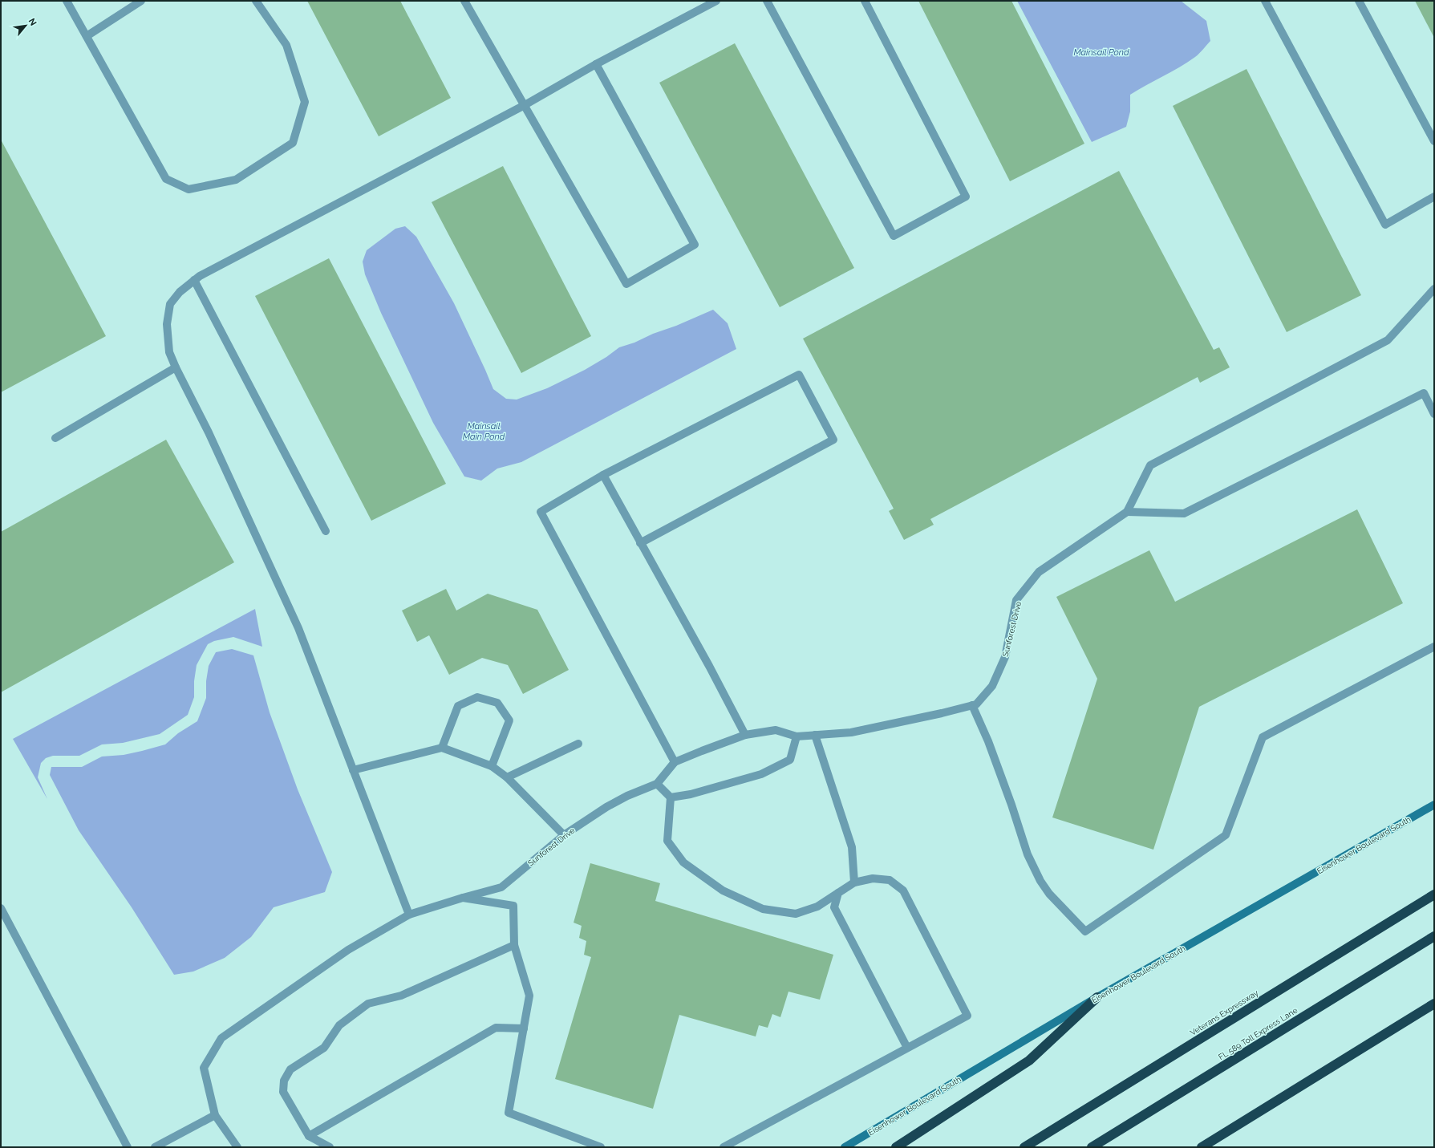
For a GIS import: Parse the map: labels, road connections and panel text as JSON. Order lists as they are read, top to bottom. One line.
{"streets":{"highway":["Veterans Expressway","FL 589 Toll Express Lane"],"main road":["Eisenhower Boulevard South"],"lane":["Sunforest Drive"]},"water":["Mainsail Pond","Mainsail Main Pond"],"north":"top right"}
